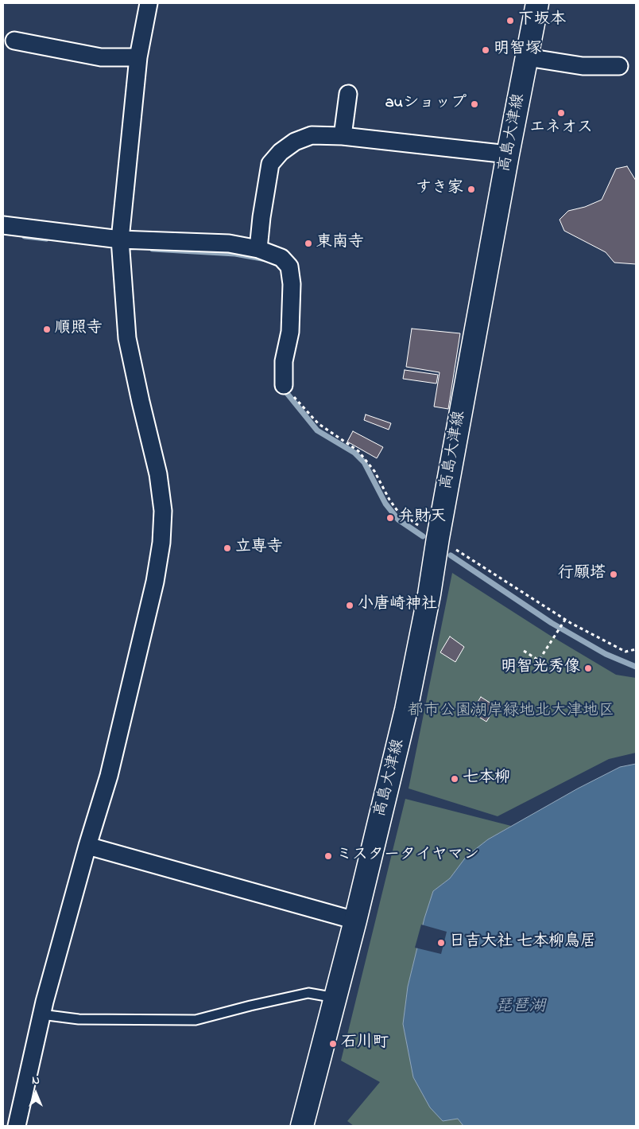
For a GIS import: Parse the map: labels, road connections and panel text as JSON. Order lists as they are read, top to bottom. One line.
{"streets":{"main road":["高島大津線"]},"water":["琵琶湖"],"parks":["都市公園湖岸緑地北大津地区"],"places":["下坂本","明智塚","auショップ","エネオス","すき家","東南寺","順照寺","弁財天","立専寺","行願塔","小唐崎神社","明智光秀像","七本柳","ミスタータイヤマン","日吉大社 七本柳鳥居","石川町"],"north":"top"}
